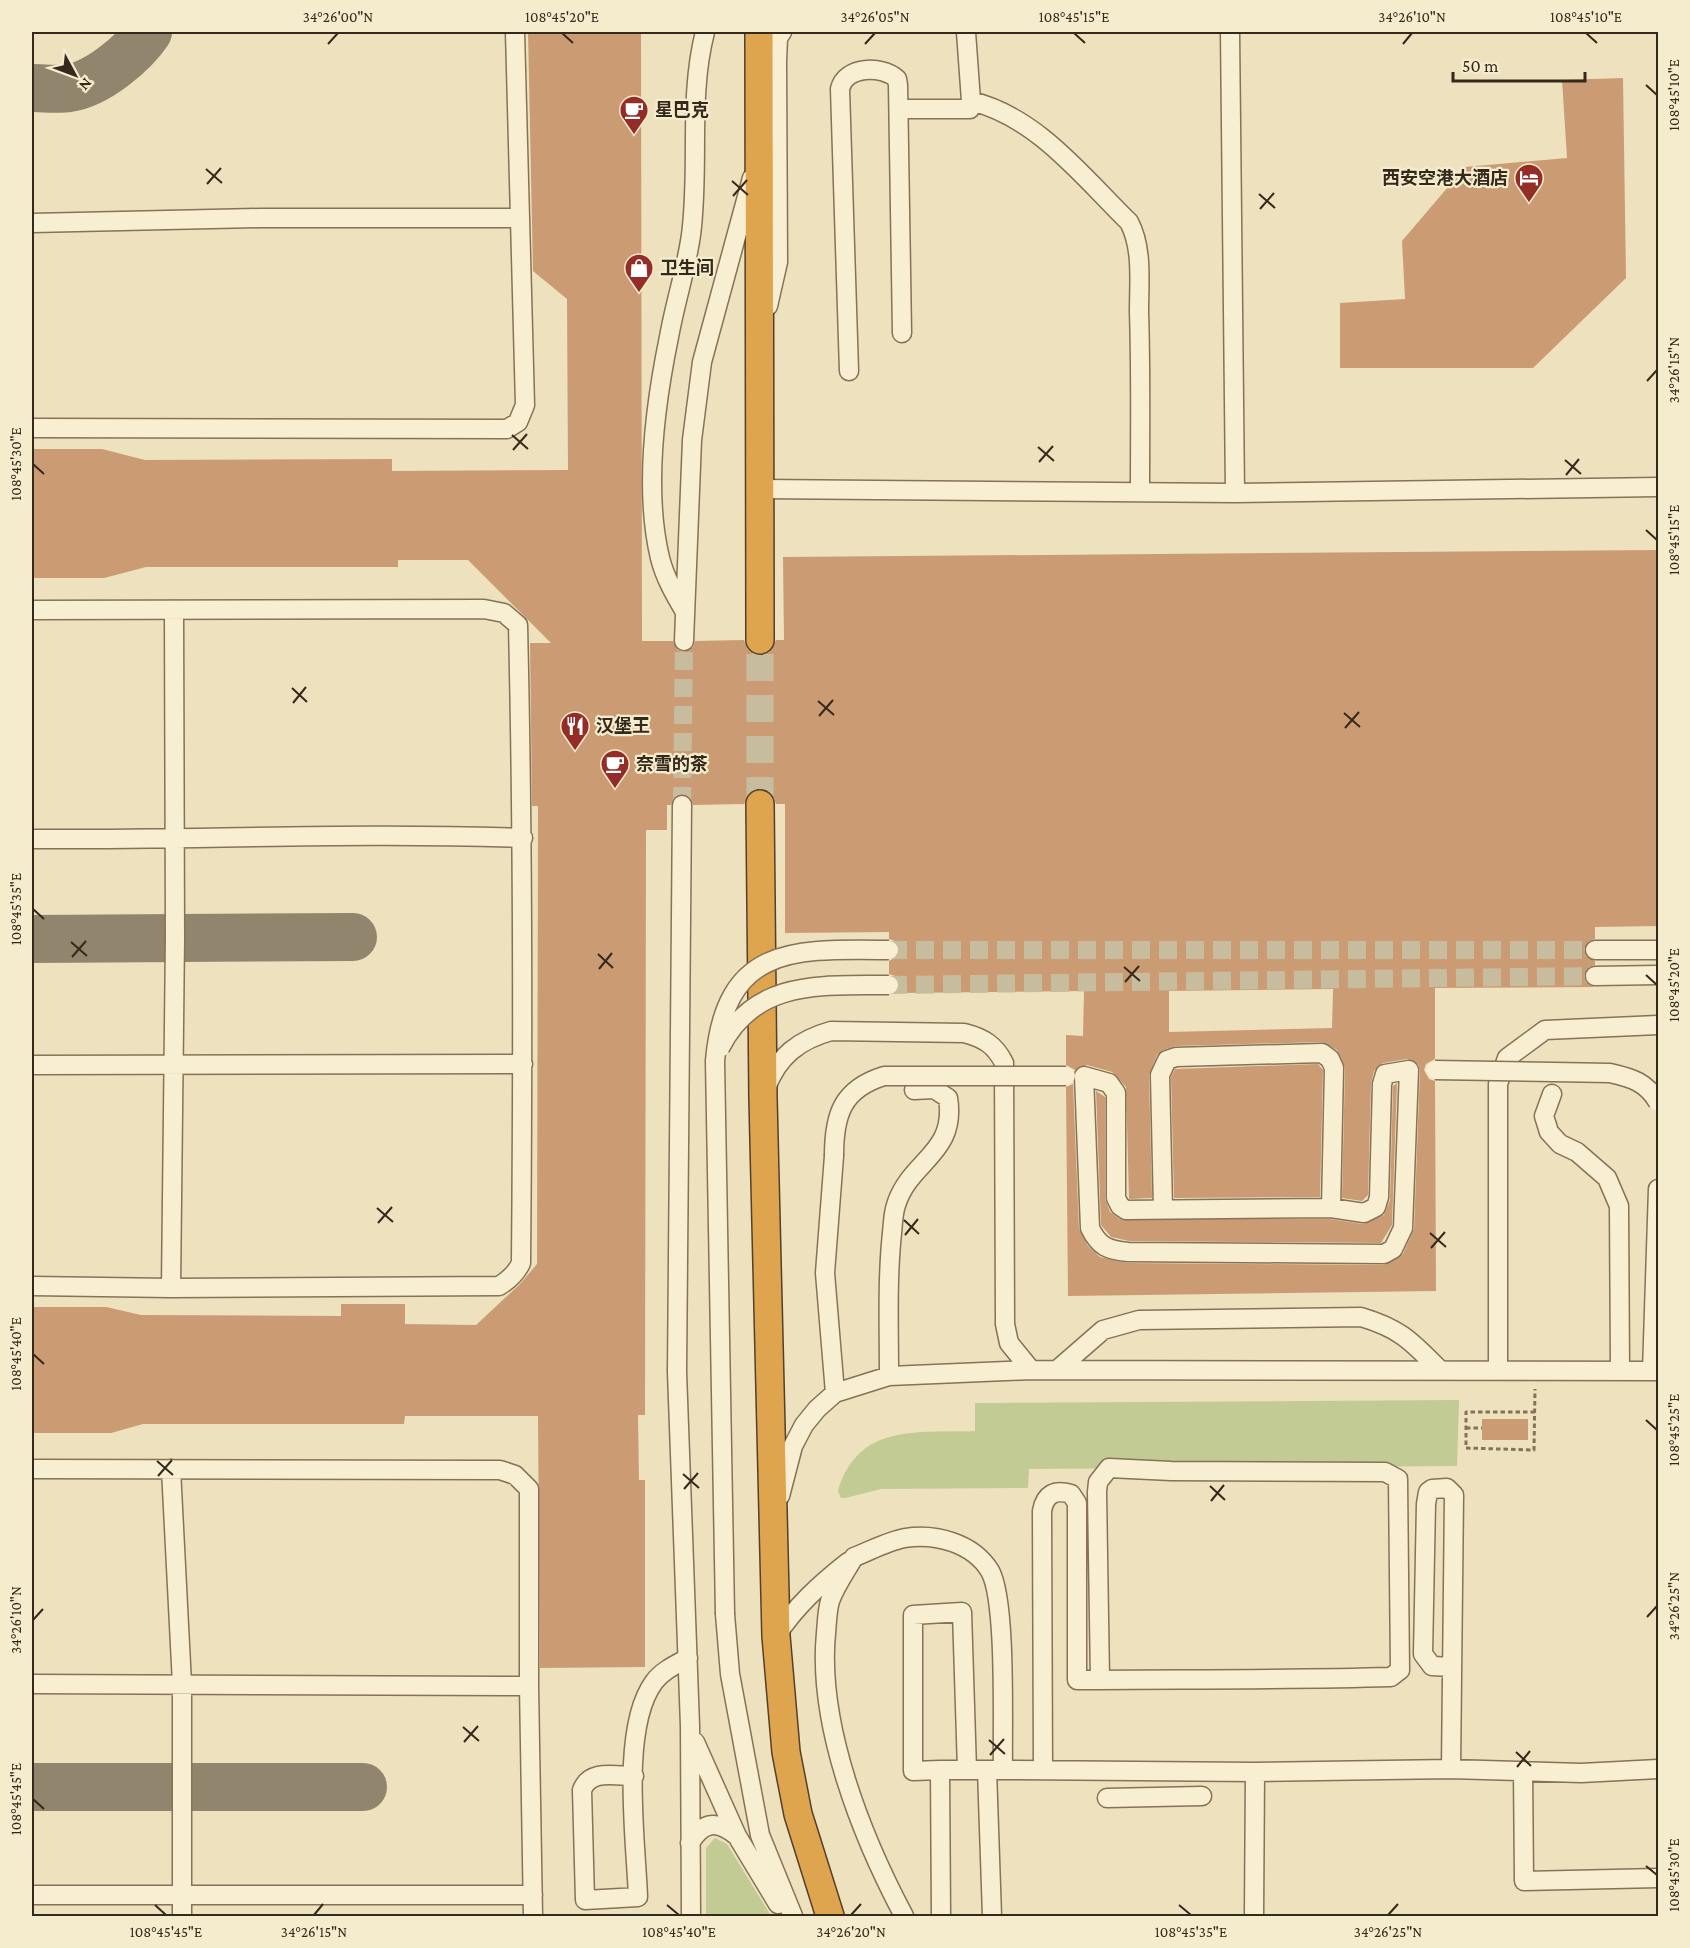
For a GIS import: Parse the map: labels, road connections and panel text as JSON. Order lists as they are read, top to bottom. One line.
{"places":{"cafe":["星巴克","奈雪的茶"],"hotel":["西安空港大酒店"],"shop":["卫生间"],"restaurant":["汉堡王"]},"scale_bar":"50 m","north":"bottom right","coordinates":["34°26'00\"N","108°45'20\"E","34°26'05\"N","108°45'15\"E","34°26'10\"N","108°45'10\"E","34°26'15\"N","108°45'30\"E","108°45'35\"E","108°45'40\"E","108°45'25\"E","34°26'25\"N","108°45'45\"E","34°26'20\"N"]}
